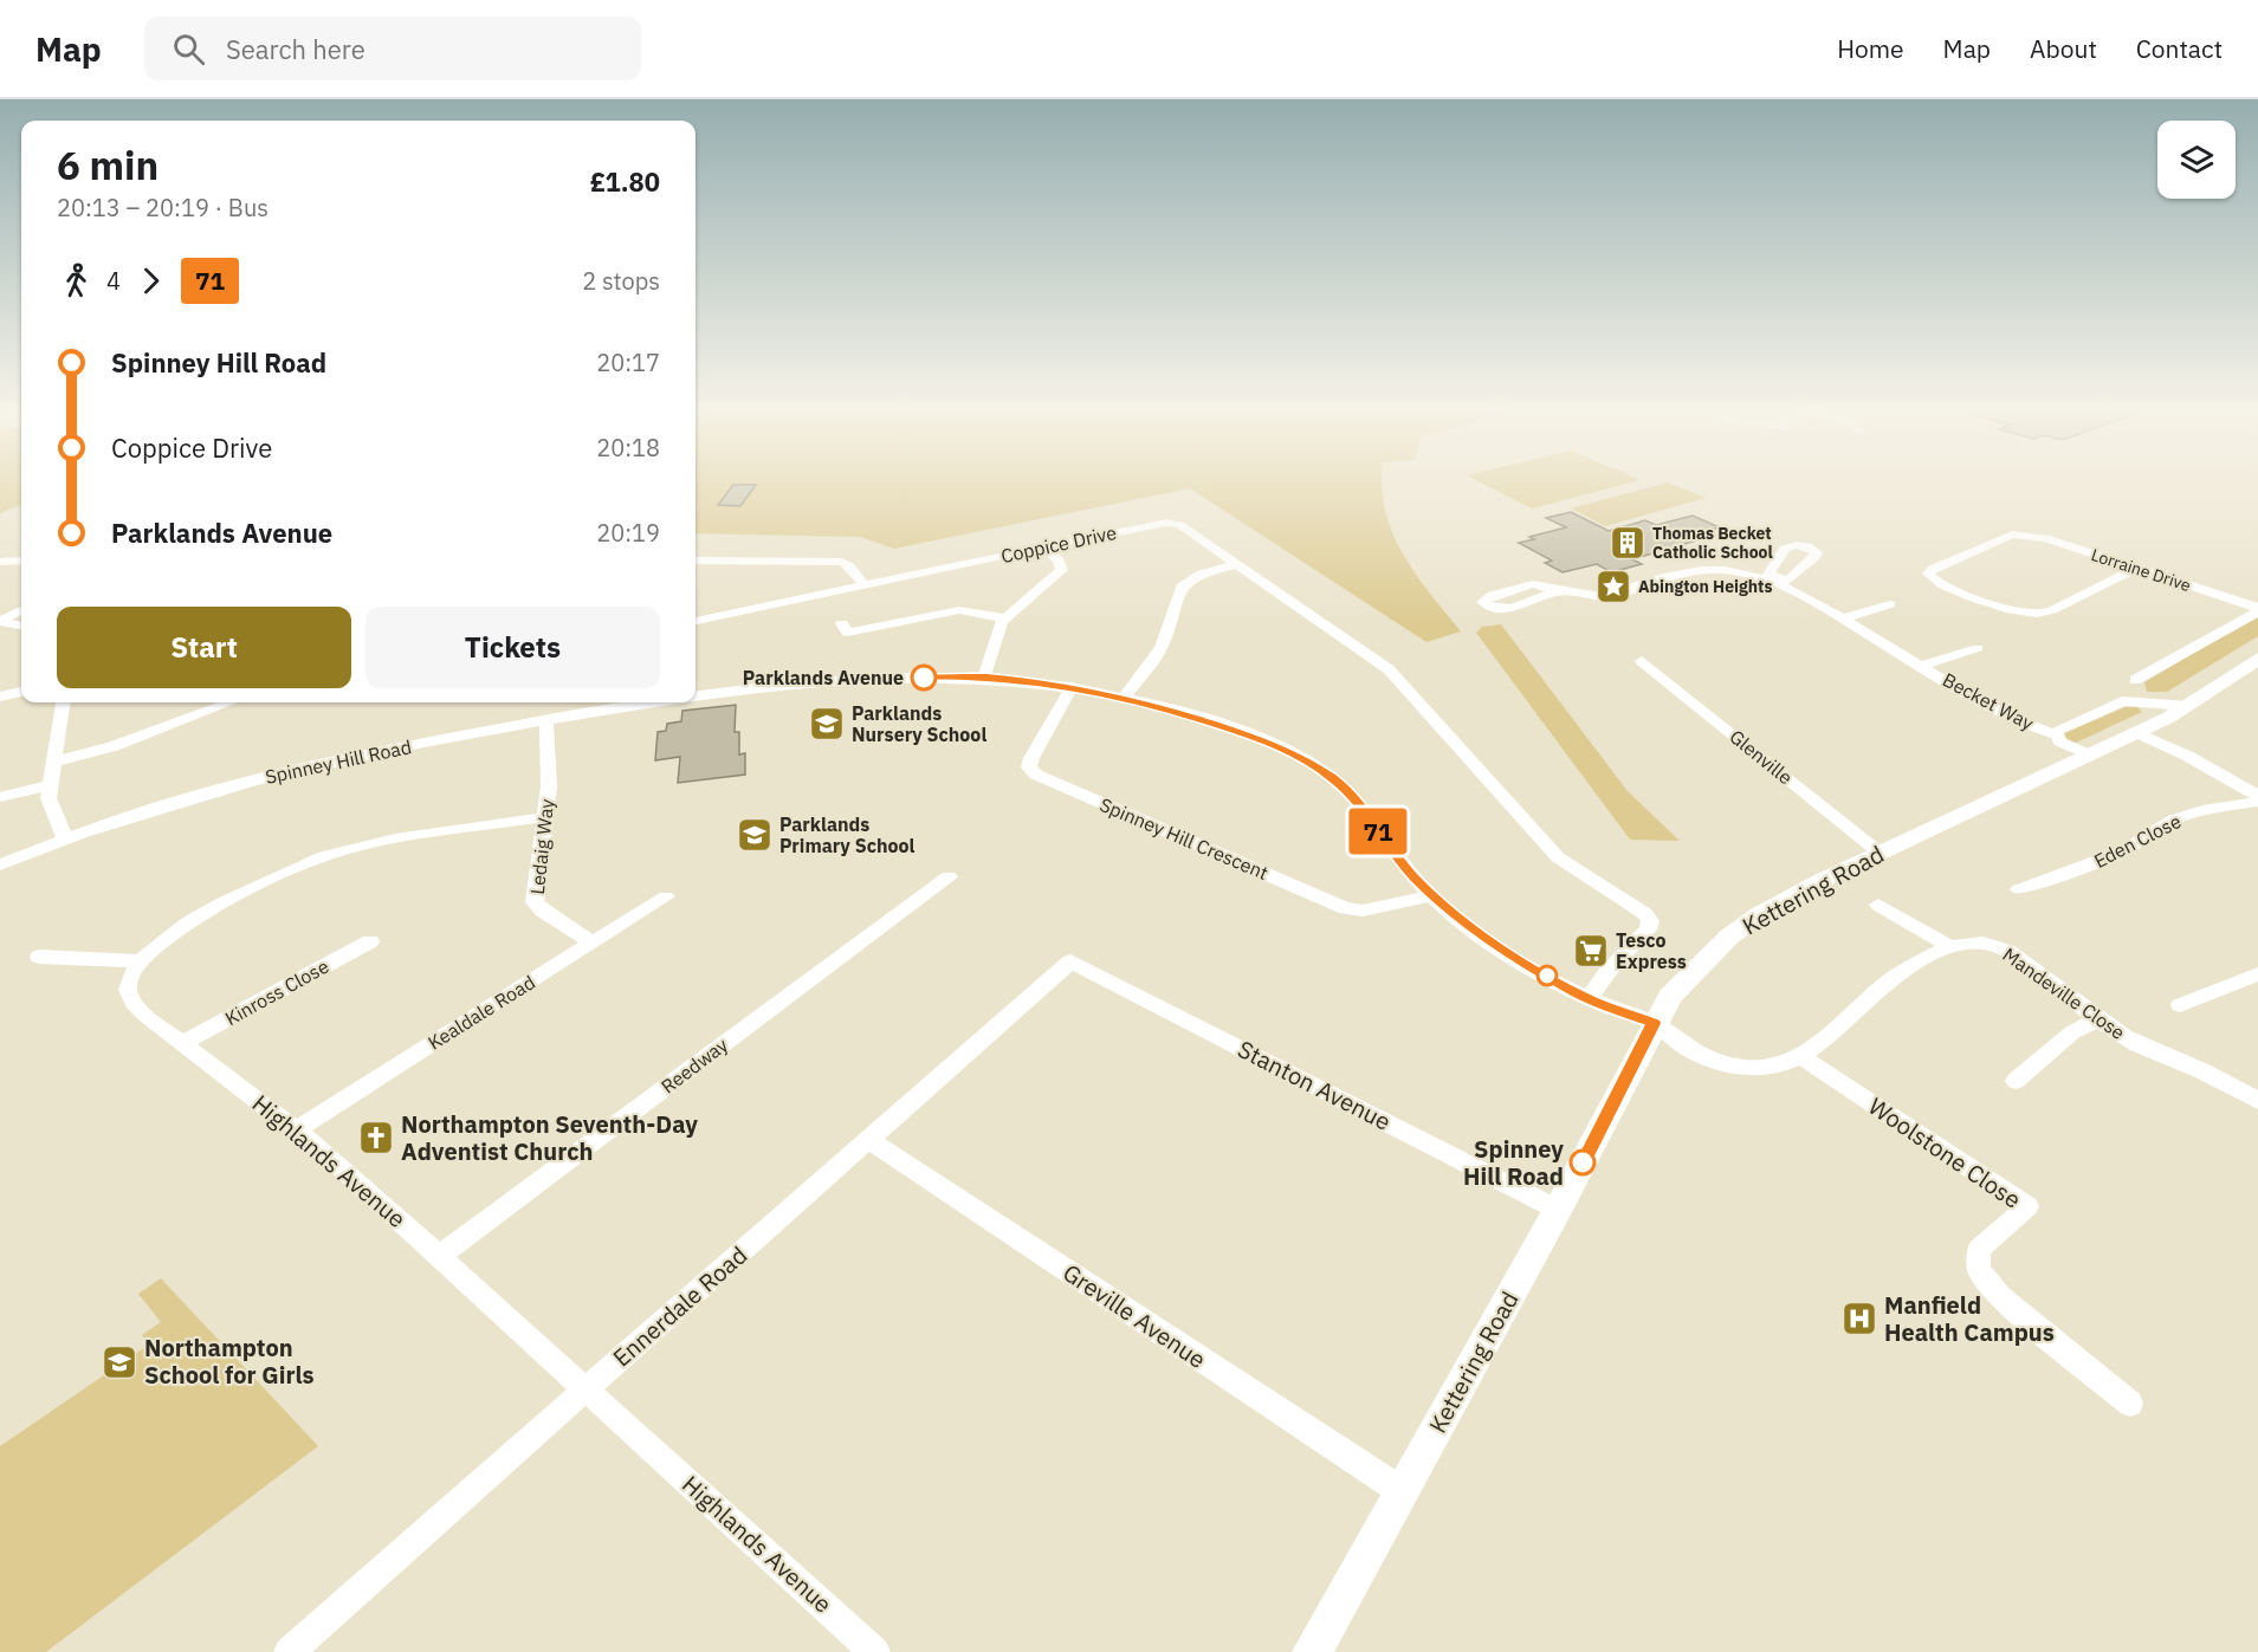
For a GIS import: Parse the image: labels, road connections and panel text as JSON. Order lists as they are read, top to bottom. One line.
{"streets":{"main road":["Kettering Road"],"street":["Coppice Drive","Lorraine Drive","Becket Way","Glenville","Spinney Hill Road","Spinney Hill Crescent","Eden Close","Ledaig Way","Kinross Close","Mandeville Close","Kealdale Road","Reedway","Stanton Avenue","Woolstone Close","Highlands Avenue","Ennerdale Road","Greville Avenue"]},"crossings":[["Coppice Drive","Spinney Hill Road"],["Becket Way","Kettering Road"],["Glenville","Kettering Road"],["Spinney Hill Road","Spinney Hill Crescent"],["Spinney Hill Road","Ledaig Way"],["Spinney Hill Road","Kettering Road"],["Spinney Hill Road","Mandeville Close"],["Ledaig Way","Kealdale Road"],["Ledaig Way","Highlands Avenue"],["Kettering Road","Mandeville Close"],["Kettering Road","Stanton Avenue"],["Kettering Road","Greville Avenue"],["Kinross Close","Highlands Avenue"],["Mandeville Close","Woolstone Close"],["Kealdale Road","Highlands Avenue"],["Reedway","Highlands Avenue"],["Stanton Avenue","Ennerdale Road"],["Highlands Avenue","Ennerdale Road"],["Ennerdale Road","Greville Avenue"]],"places":{"building":["Thomas Becket Catholic School"],"place":["Abington Heights"],"other":["Parklands Avenue","Spinney Hill Road"],"school or university":["Parklands Nursery School","Parklands Primary School","Northampton School for Girls"],"supermarket":["Tesco Express"],"church":["Northampton Seventh-Day Adventist Church"],"hospital":["Manfield Health Campus"]},"lines":["bus line 71"],"page":{"header":"Map","search":"Search here","nav":["Home","Map","About","Contact"],"on_map":"71","heading":["6 min","20:13 – 20:19 · Bus","£1.80"],"legs":["4","71","2 stops"],"list":[{"name":"Spinney Hill Road","value":"20:17"},{"name":"Coppice Drive","value":"20:18"},{"name":"Parklands Avenue","value":"20:19"}],"buttons":["Start","Tickets"]}}
